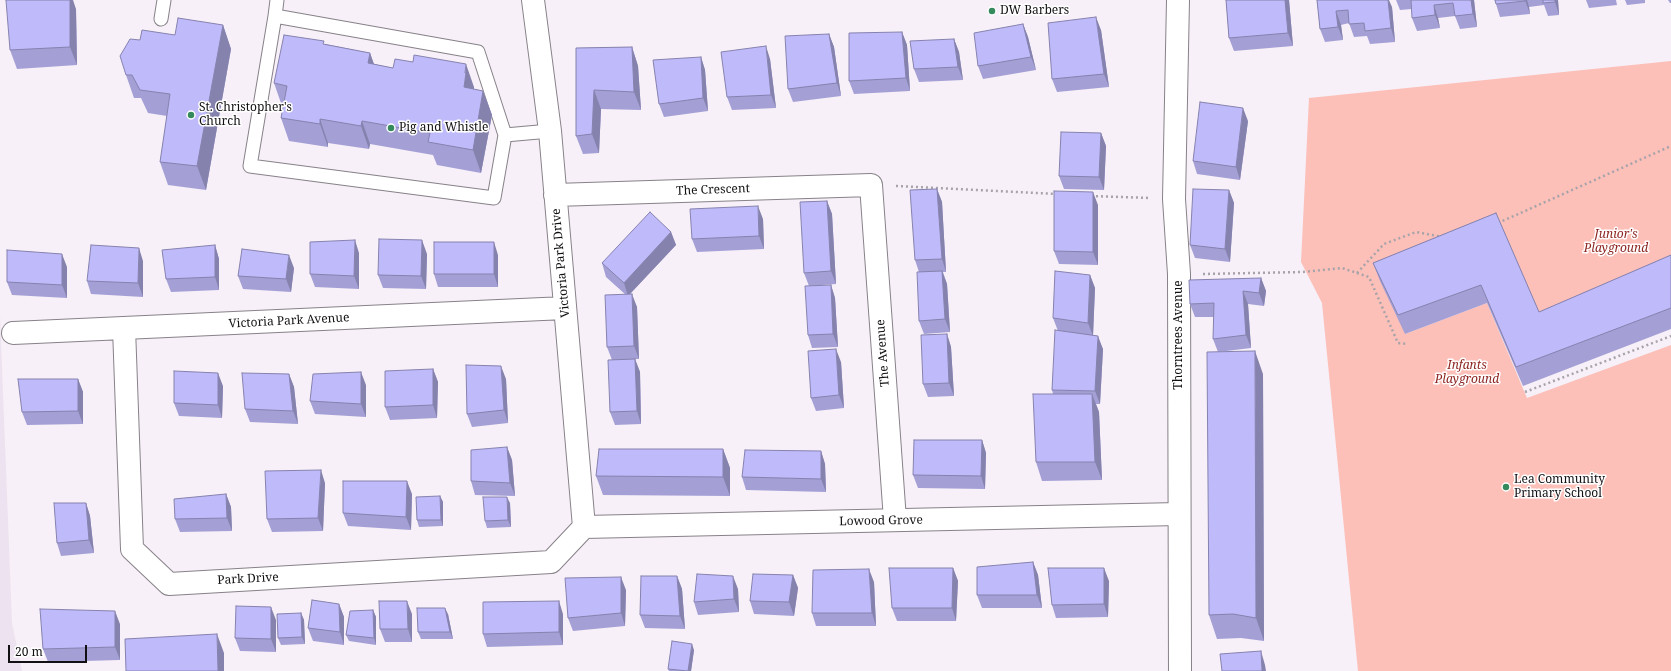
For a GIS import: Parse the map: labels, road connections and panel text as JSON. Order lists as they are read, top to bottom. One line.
{"streets":{"street":["The Crescent","Victoria Park Drive","Victoria Park Avenue","Thorntrees Avenue","The Avenue","Lowood Grove","Park Drive"]},"crossings":[["The Crescent","Victoria Park Drive"],["The Crescent","The Avenue"],["Victoria Park Drive","Victoria Park Avenue"],["Victoria Park Drive","Lowood Grove"],["Victoria Park Drive","Park Drive"],["Victoria Park Avenue","Park Drive"],["Thorntrees Avenue","Lowood Grove"],["The Avenue","Lowood Grove"],["Lowood Grove","Park Drive"]],"parks":["Junior's Playground","Infants Playground"],"places":["DW Barbers","St. Christopher's Church","Pig and Whistle","Lea Community Primary School"],"scale_bar":"20 m"}
